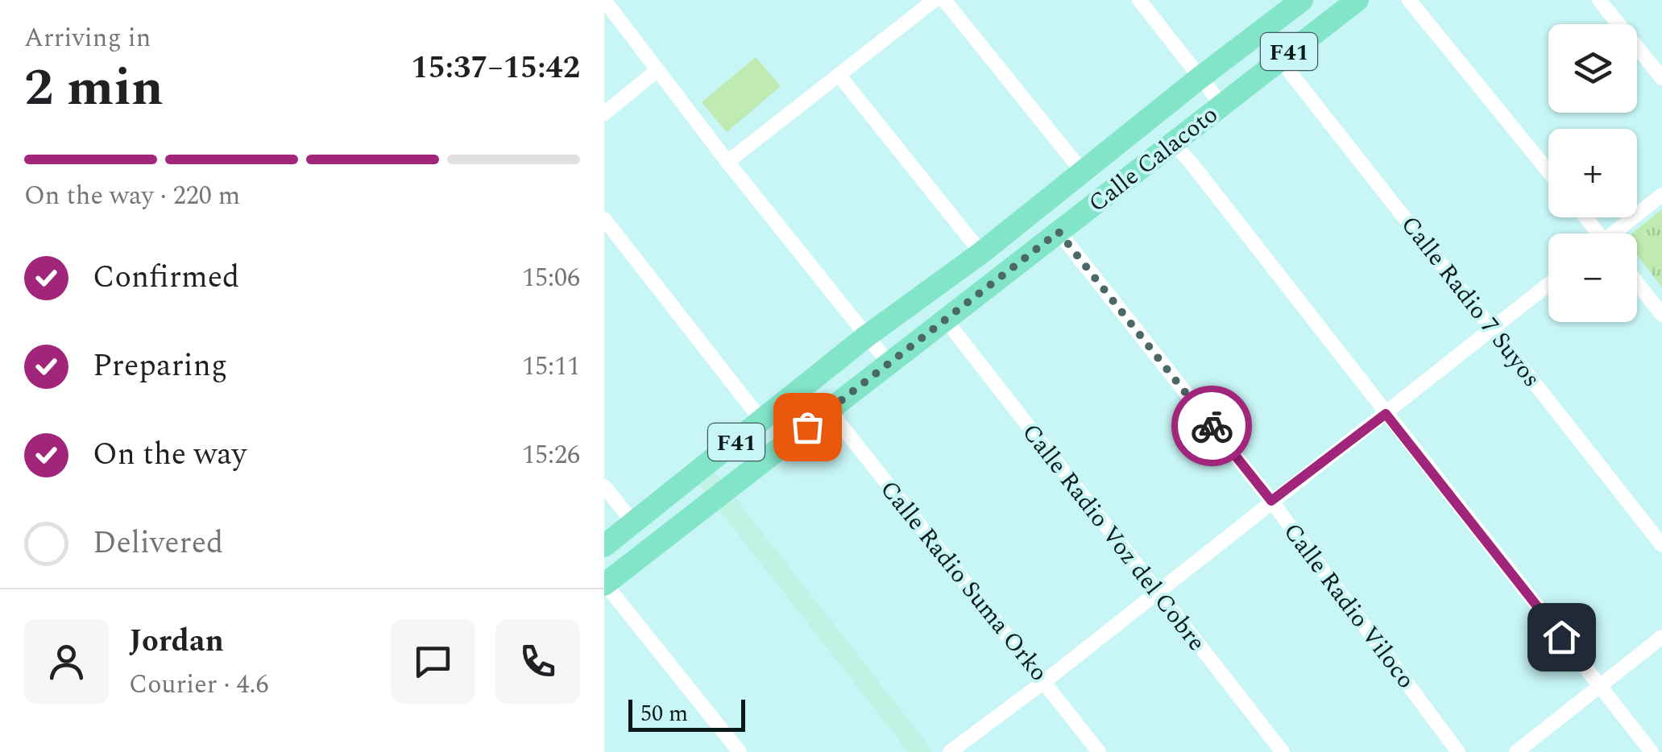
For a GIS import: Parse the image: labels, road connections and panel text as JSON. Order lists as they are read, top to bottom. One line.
{"streets":{"main road":["F41","Calle Calacoto"],"street":["Calle Radio 7 Suyos","Calle Radio Voz del Cobre","Calle Radio Suma Orko","Calle Radio Viloco"]},"crossings":[["Calle Calacoto","Calle Radio 7 Suyos"],["Calle Calacoto","Calle Radio Voz del Cobre"],["Calle Calacoto","Calle Radio Suma Orko"],["Calle Calacoto","Calle Radio Viloco"]],"scale_bar":"50 m","page":{"heading":["2 min","Arriving in","15:37–15:42"],"panel":["Jordan","Courier · 4.6"],"map_buttons":["+","−"],"bar":"On the way · 220 m","list":[["Confirmed","15:06"],["Preparing","15:11"],["On the way","15:26"],"Delivered"],"scale":"50 m"}}
